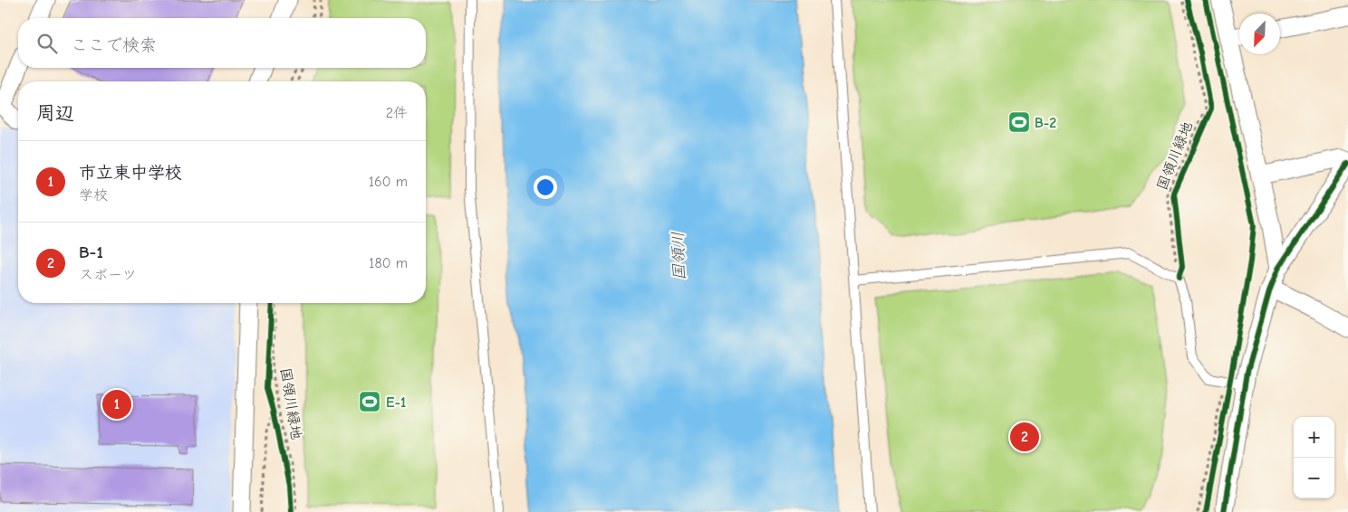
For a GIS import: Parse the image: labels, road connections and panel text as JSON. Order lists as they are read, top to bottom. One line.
{"streets":{"cycle path":["国領川緑地"]},"water":["国領川"],"places":{"sports":["B-2","E-1"]},"north":"bottom left","page":{"search":"ここで検索","heading":["周辺","2件"],"list":[{"mark":"1","name":"市立東中学校","note":"学校","value":"160 m"},{"mark":"2","name":"B-1","note":"スポーツ","value":"180 m"}],"pins":["1","2"],"map_buttons":["+","−"]}}
